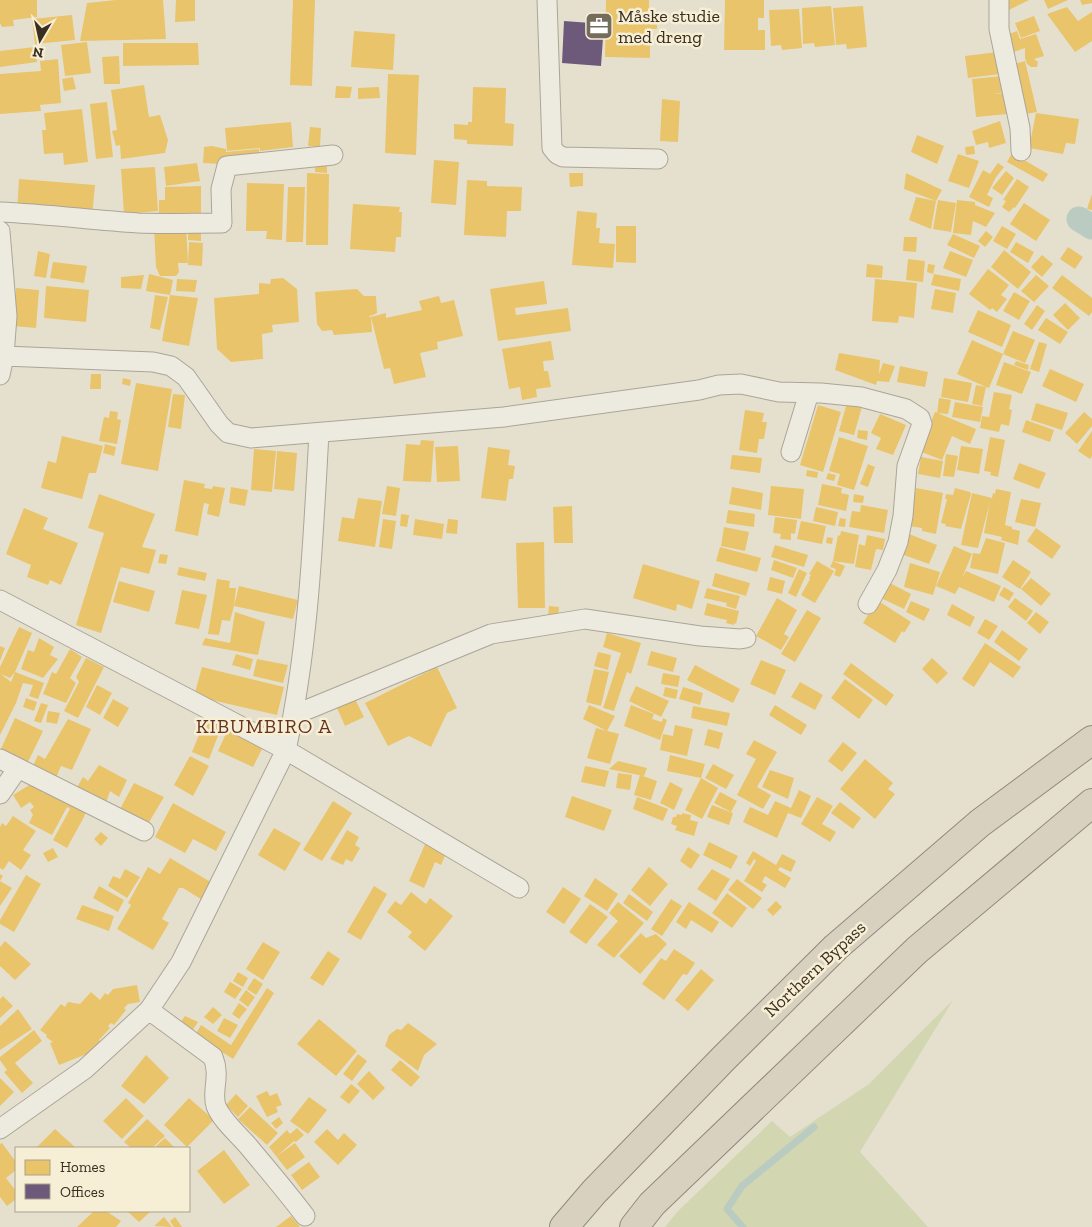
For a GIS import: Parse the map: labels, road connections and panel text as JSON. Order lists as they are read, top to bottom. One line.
{"streets":{"highway":["Northern Bypass"]},"districts":["KIBUMBIRO A"],"places":{"office":["Måske studie med dreng"]},"legend":["Homes","Offices"],"north":"bottom"}
